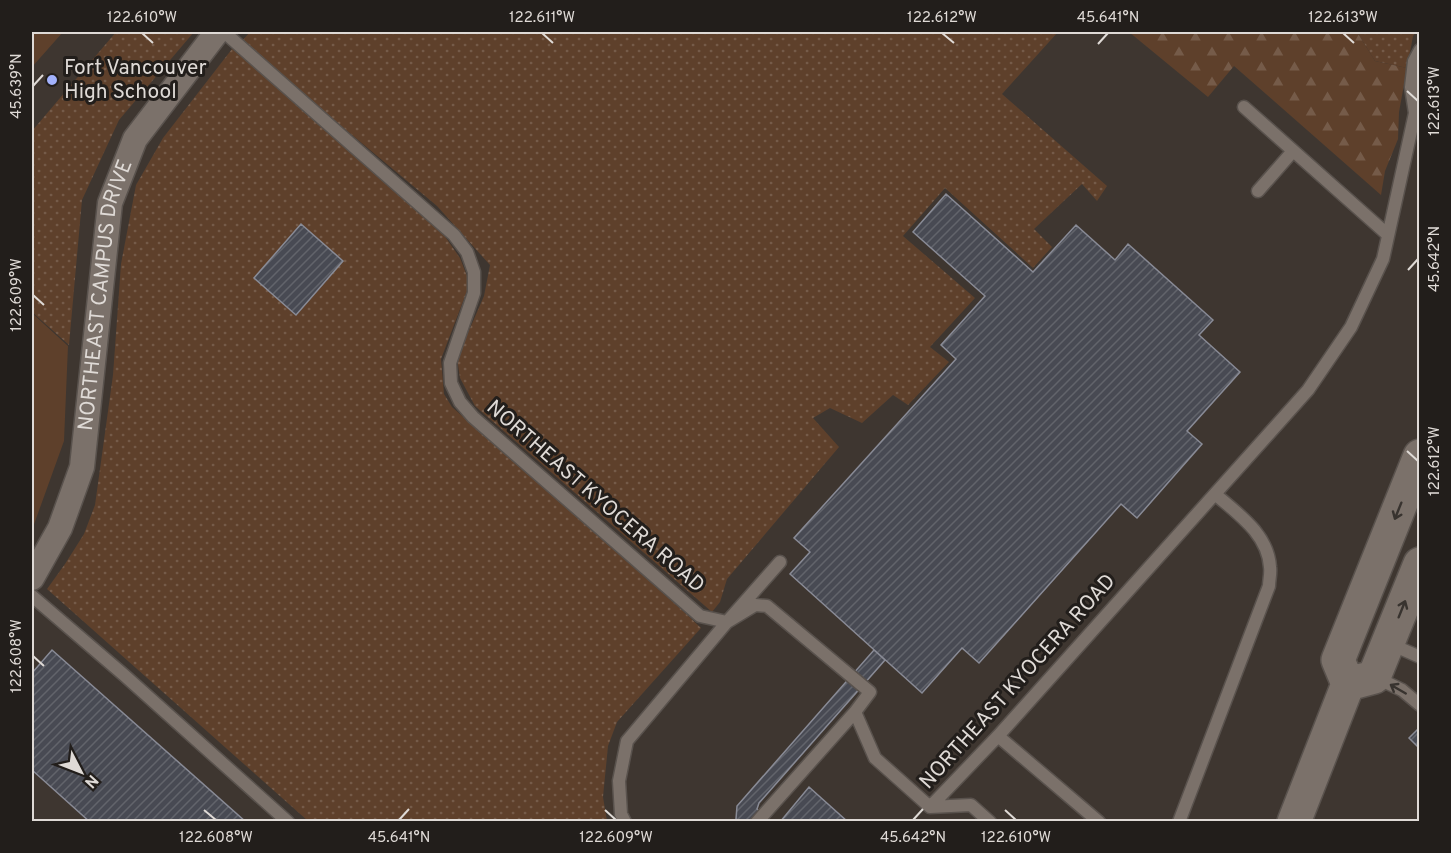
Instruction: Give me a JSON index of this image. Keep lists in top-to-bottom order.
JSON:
{
  "streets": {
    "street": ["NORTHEAST CAMPUS DRIVE"],
    "lane": ["NORTHEAST KYOCERA ROAD"]
  },
  "places": ["Fort Vancouver High School"],
  "north": "bottom right",
  "coordinates": [
    "122.610°W",
    "122.611°W",
    "122.612°W",
    "45.641°N",
    "122.613°W",
    "45.639°N",
    "45.642°N",
    "122.609°W",
    "122.608°W"
  ]
}
